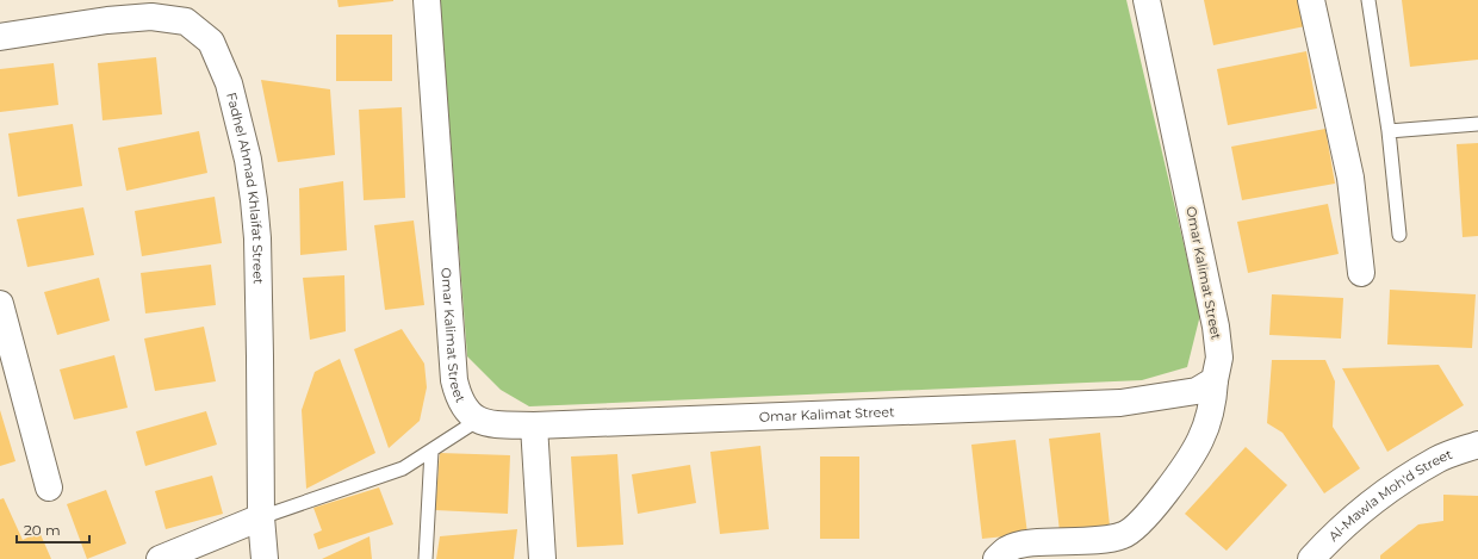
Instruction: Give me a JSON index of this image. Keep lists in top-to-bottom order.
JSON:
{
  "streets": {
    "street": ["Fadhel Ahmad Khlaifat Street", "Omar Kalimat Street", "Al-Mawla Moh'd Street"]
  },
  "scale_bar": "20 m"
}
